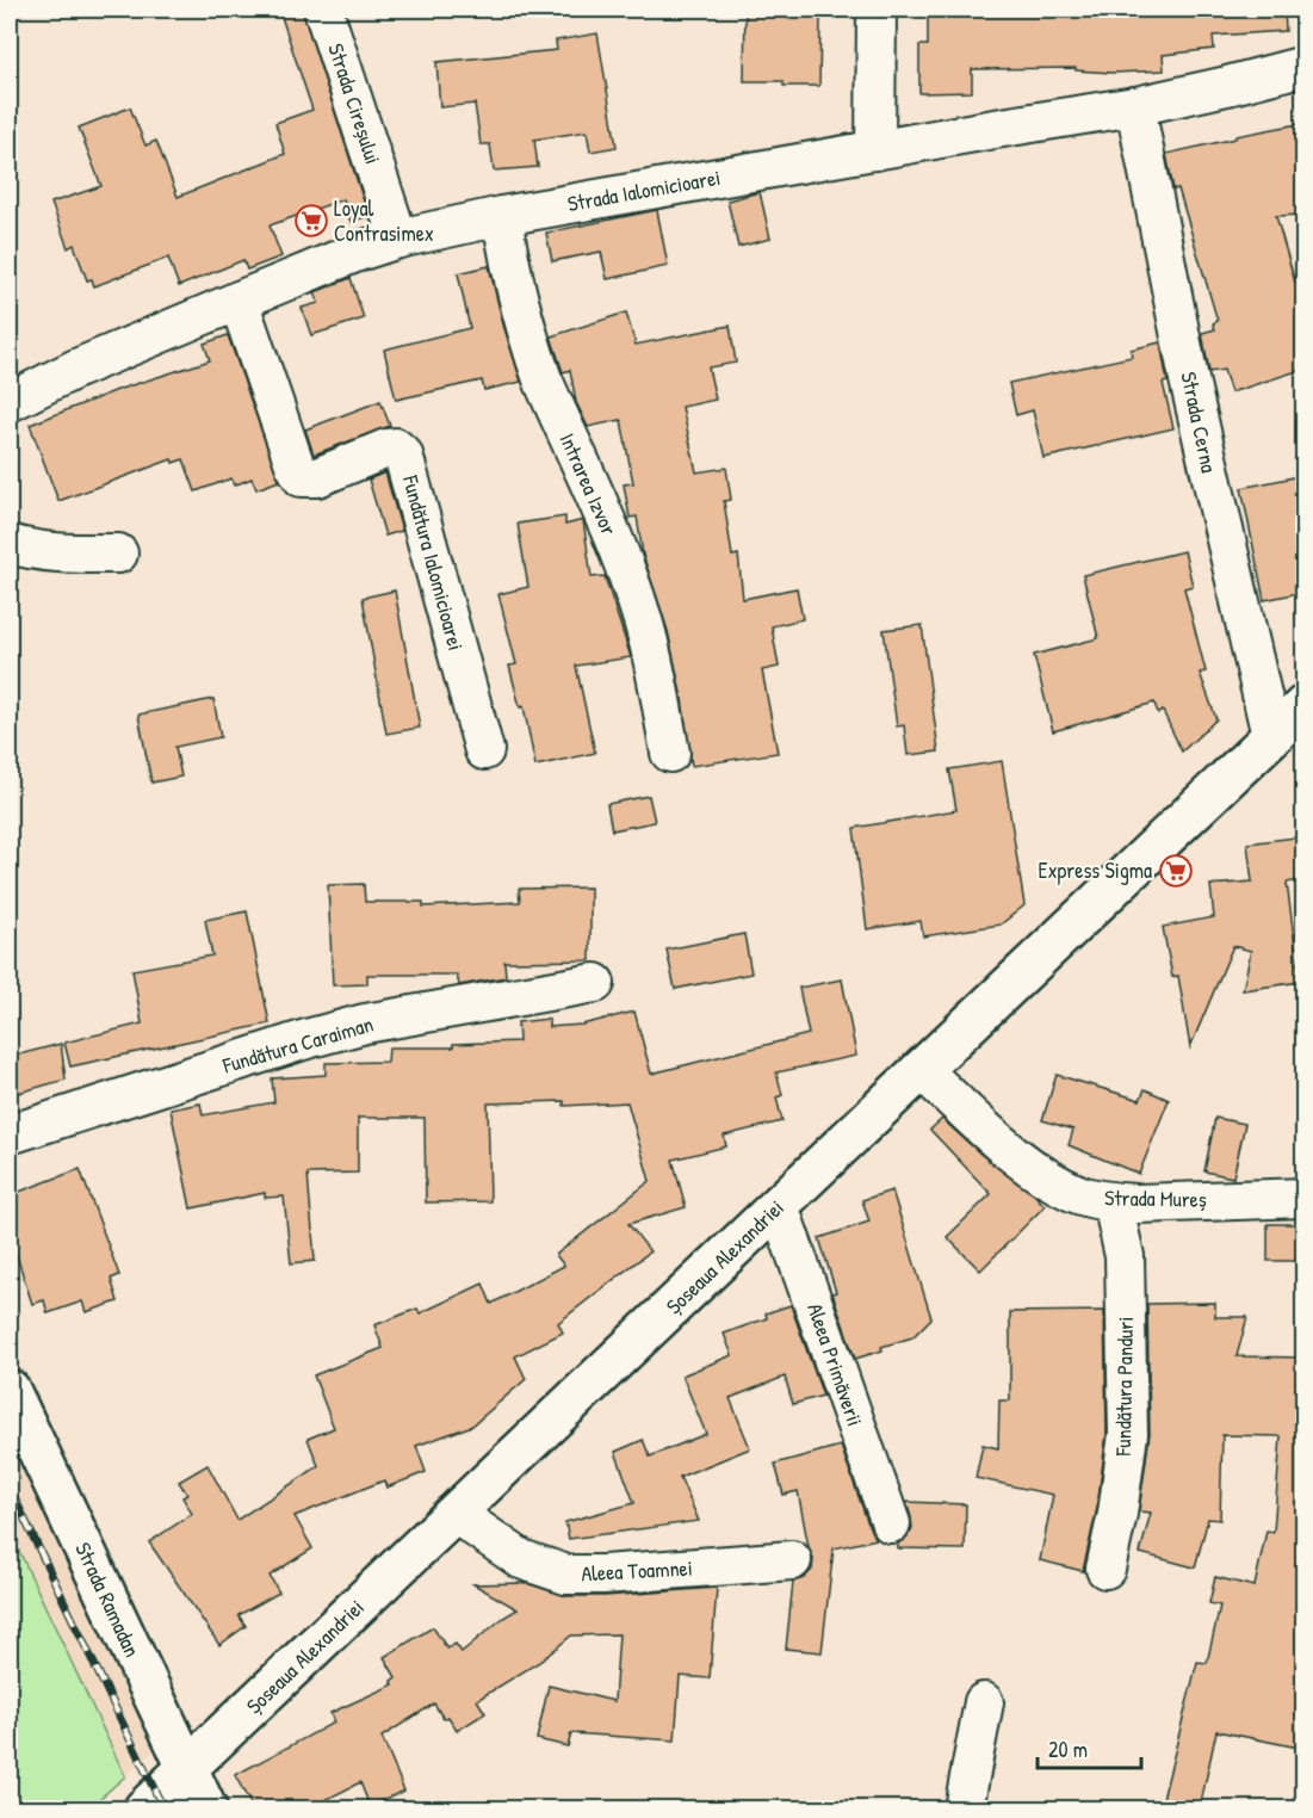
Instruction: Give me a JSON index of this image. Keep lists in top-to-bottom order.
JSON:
{
  "streets": {
    "main road": ["Șoseaua Alexandriei", "Strada Ramadan"],
    "street": [
      "Strada Cireșului",
      "Strada Ialomicioarei",
      "Strada Cerna",
      "Intrarea Izvor",
      "Fundătura Ialomicioarei",
      "Fundătura Caraiman",
      "Strada Mureș",
      "Aleea Primăverii",
      "Fundătura Panduri",
      "Aleea Toamnei"
    ]
  },
  "crossings": [
    ["Strada Cireșului", "Strada Ialomicioarei"],
    ["Strada Ialomicioarei", "Strada Cerna"],
    ["Strada Ialomicioarei", "Intrarea Izvor"],
    ["Strada Ialomicioarei", "Fundătura Ialomicioarei"],
    ["Strada Cerna", "Șoseaua Alexandriei"],
    ["Strada Mureș", "Șoseaua Alexandriei"],
    ["Strada Mureș", "Fundătura Panduri"],
    ["Șoseaua Alexandriei", "Aleea Primăverii"],
    ["Șoseaua Alexandriei", "Aleea Toamnei"],
    ["Șoseaua Alexandriei", "Strada Ramadan"]
  ],
  "places": {
    "supermarket": ["Loyal Contrasimex", "Express Sigma"]
  },
  "scale_bar": "20 m"
}
